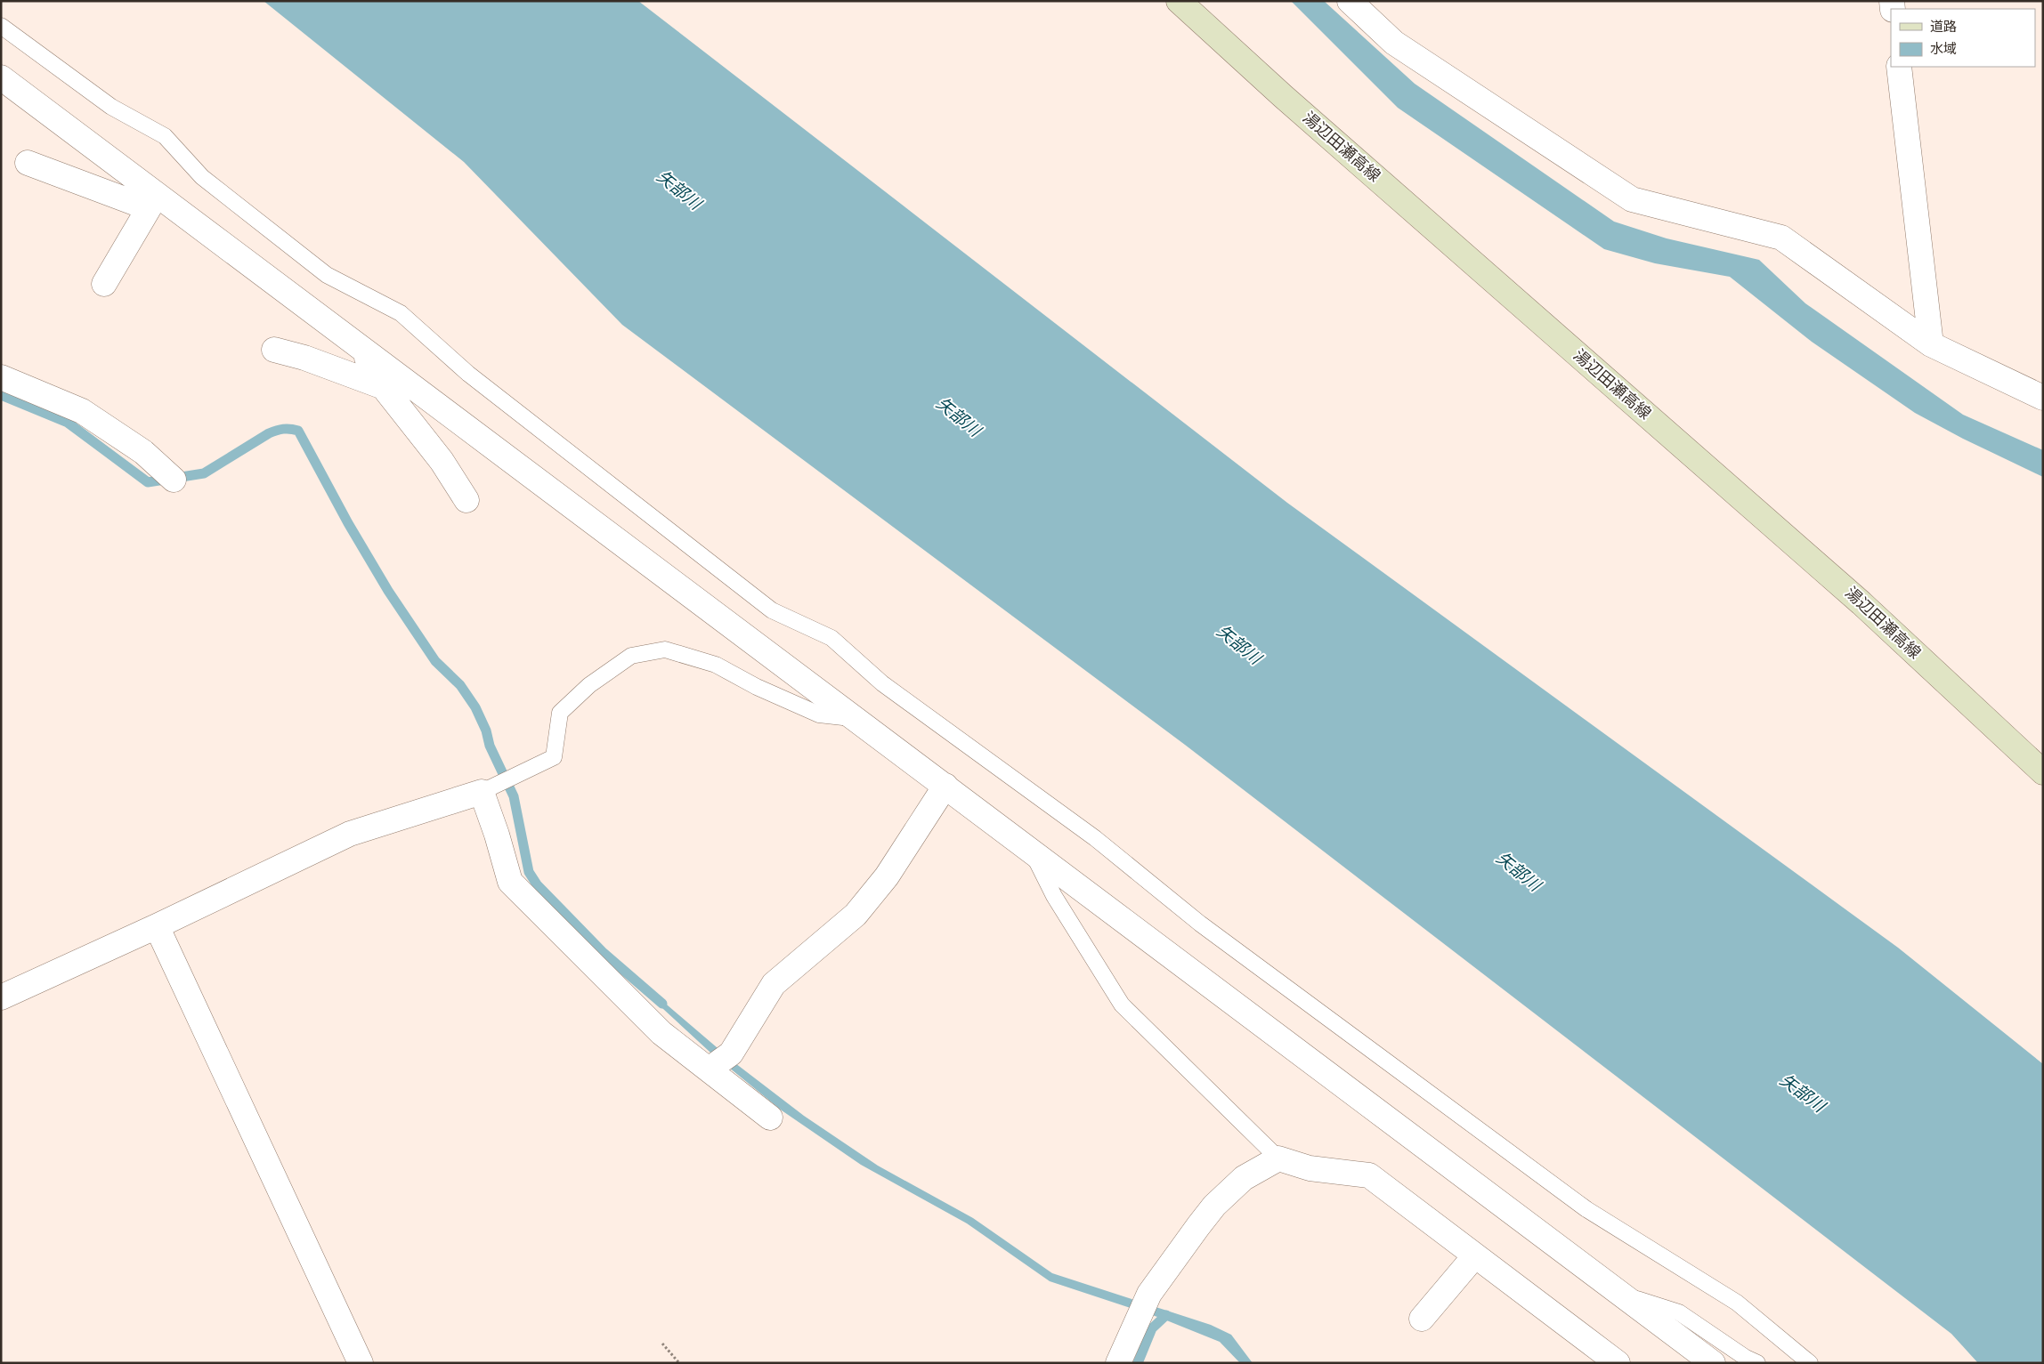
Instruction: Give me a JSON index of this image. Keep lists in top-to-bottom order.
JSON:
{
  "streets": {
    "main road": ["湯辺田瀬高線"]
  },
  "water": ["矢部川"],
  "legend": ["道路", "水域"]
}
